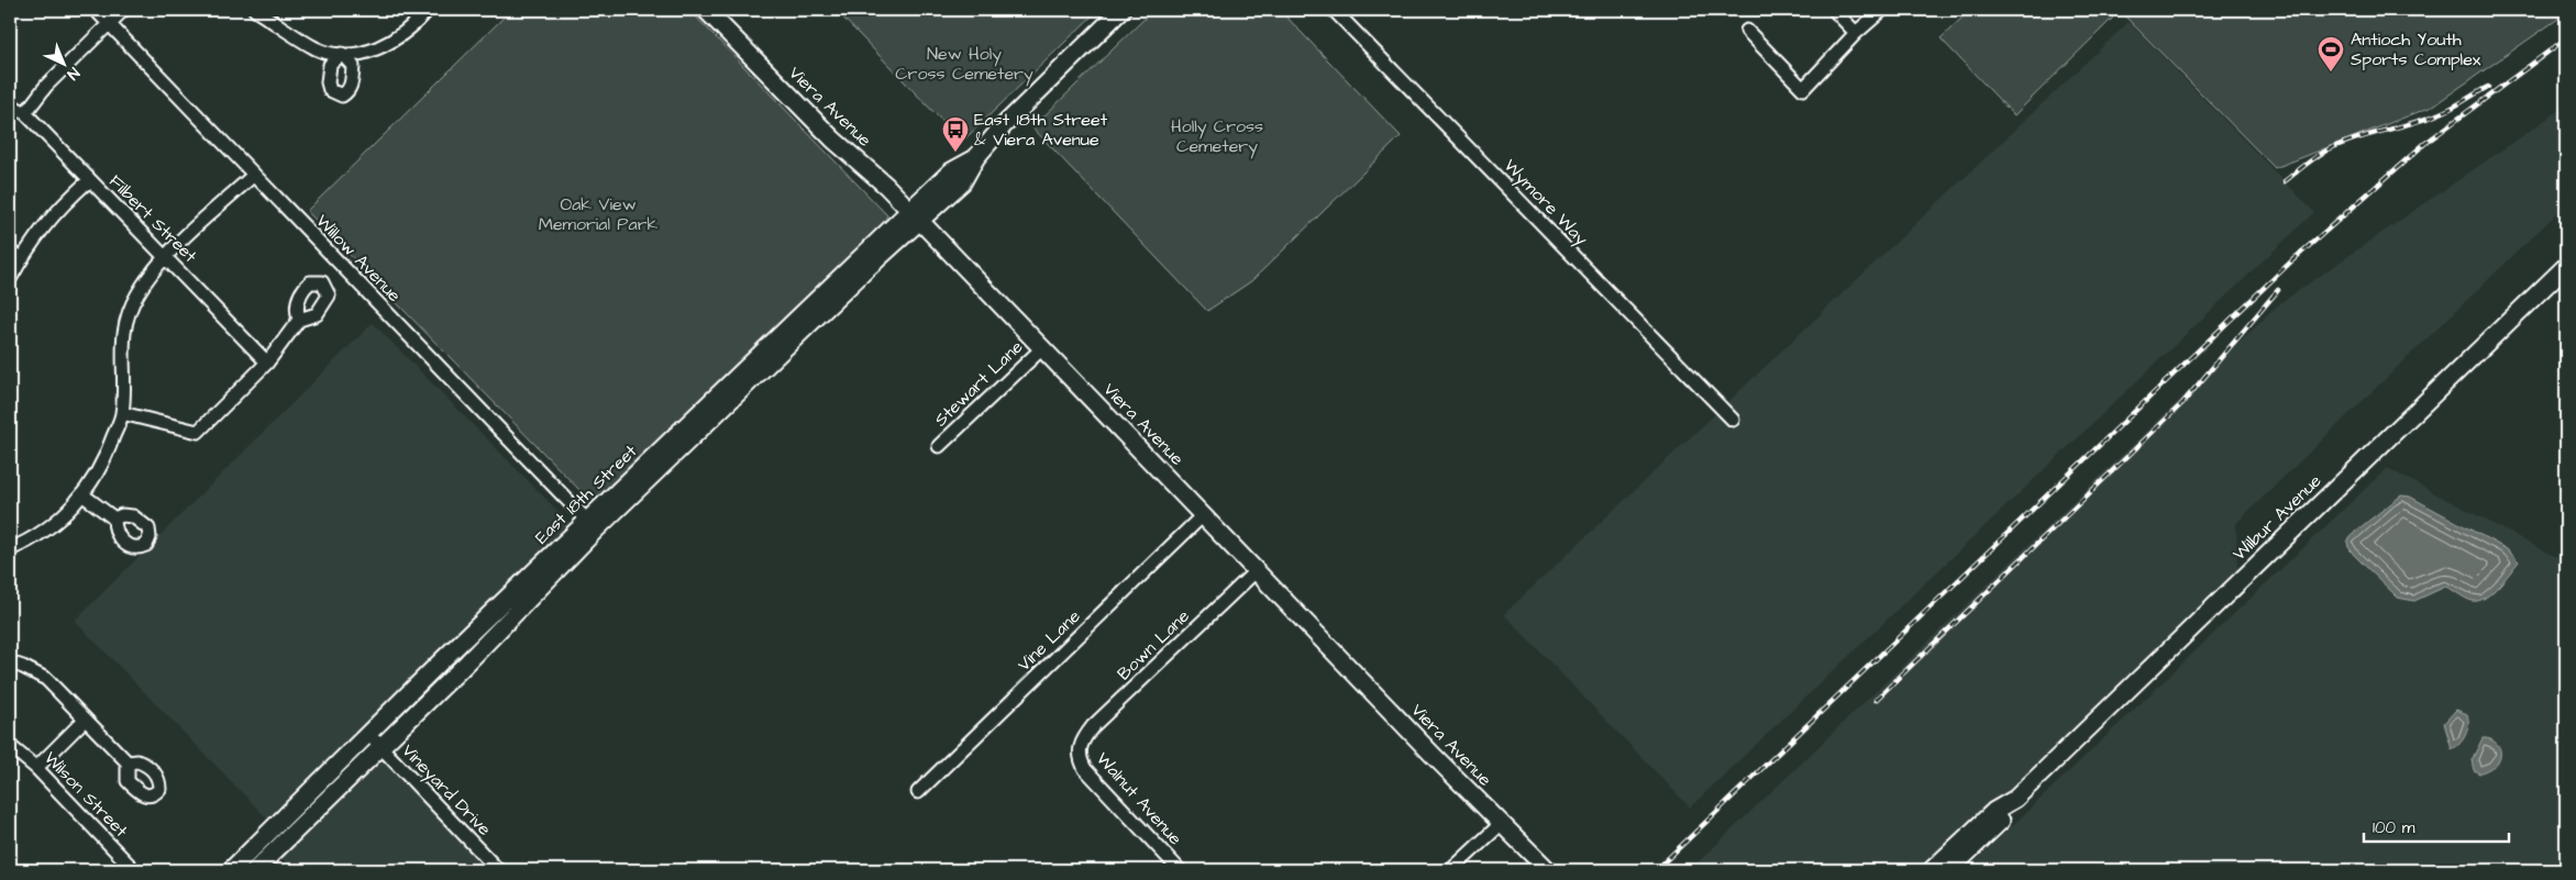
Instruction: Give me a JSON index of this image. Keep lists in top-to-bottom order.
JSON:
{
  "streets": {
    "main road": ["Viera Avenue", "East 18th Street", "Wilbur Avenue"],
    "street": [
      "Wymore Way",
      "Filbert Street",
      "Willow Avenue",
      "Stewart Lane",
      "Vine Lane",
      "Bown Lane",
      "Vineyard Drive",
      "Wilson Street",
      "Walnut Avenue"
    ]
  },
  "crossings": [
    ["Viera Avenue", "Stewart Lane"],
    ["Viera Avenue", "East 18th Street"],
    ["Viera Avenue", "Vine Lane"],
    ["Viera Avenue", "Bown Lane"],
    ["Willow Avenue", "East 18th Street"],
    ["East 18th Street", "Vineyard Drive"],
    ["Bown Lane", "Walnut Avenue"]
  ],
  "parks": ["New Holy Cross Cemetery", "Holly Cross Cemetery", "Oak View Memorial Park"],
  "places": {
    "sports": ["Antioch Youth Sports Complex"],
    "bus stop": ["East 18th Street & Viera Avenue"]
  },
  "scale_bar": "100 m",
  "north": "bottom right"
}
